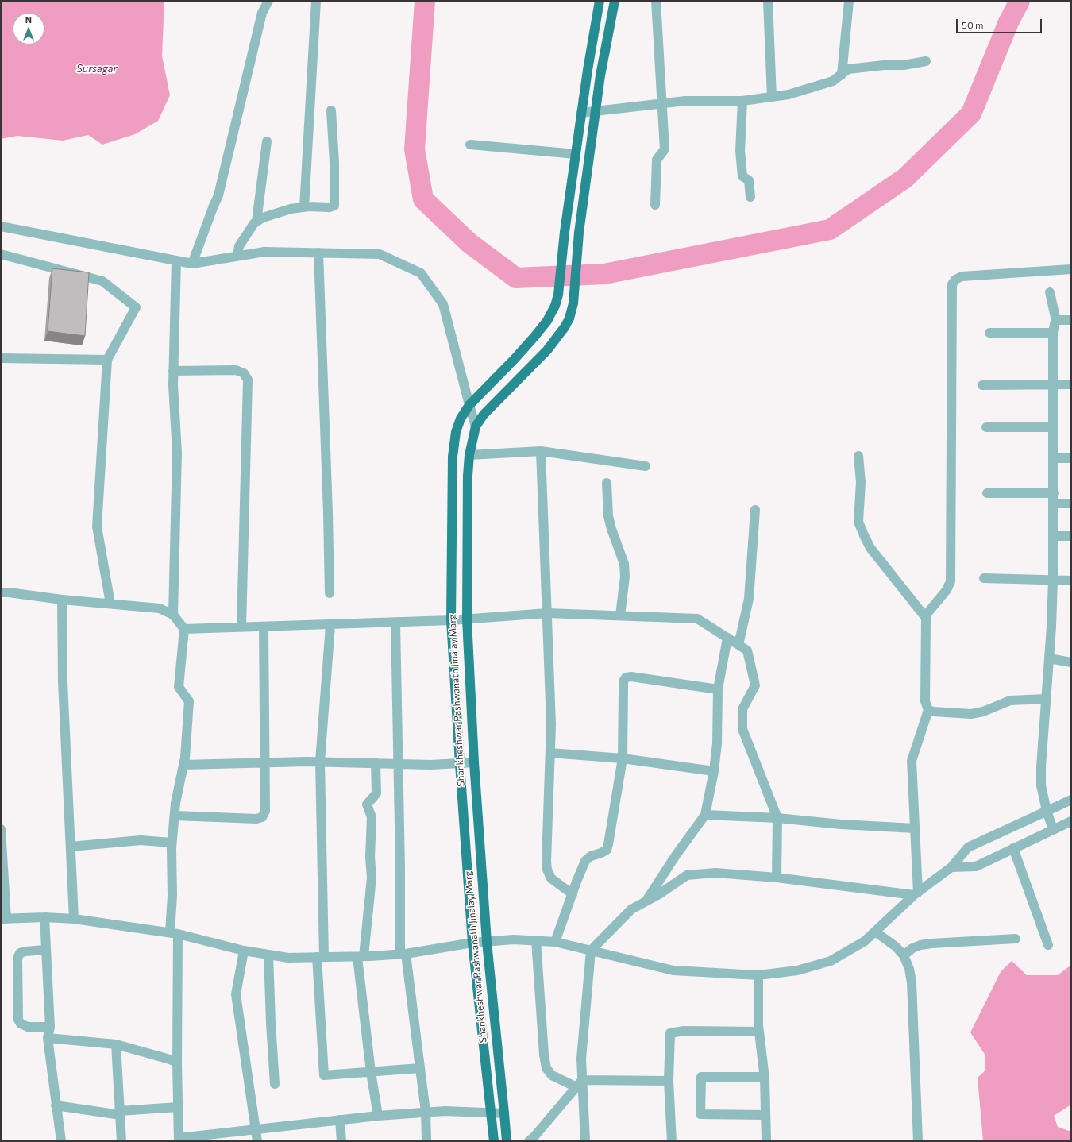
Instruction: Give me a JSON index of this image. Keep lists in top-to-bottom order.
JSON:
{
  "streets": {
    "main road": ["Shankheshwar Pashwanath Jinalay Marg"]
  },
  "water": ["Sursagar"],
  "scale_bar": "50 m",
  "north": "top"
}
